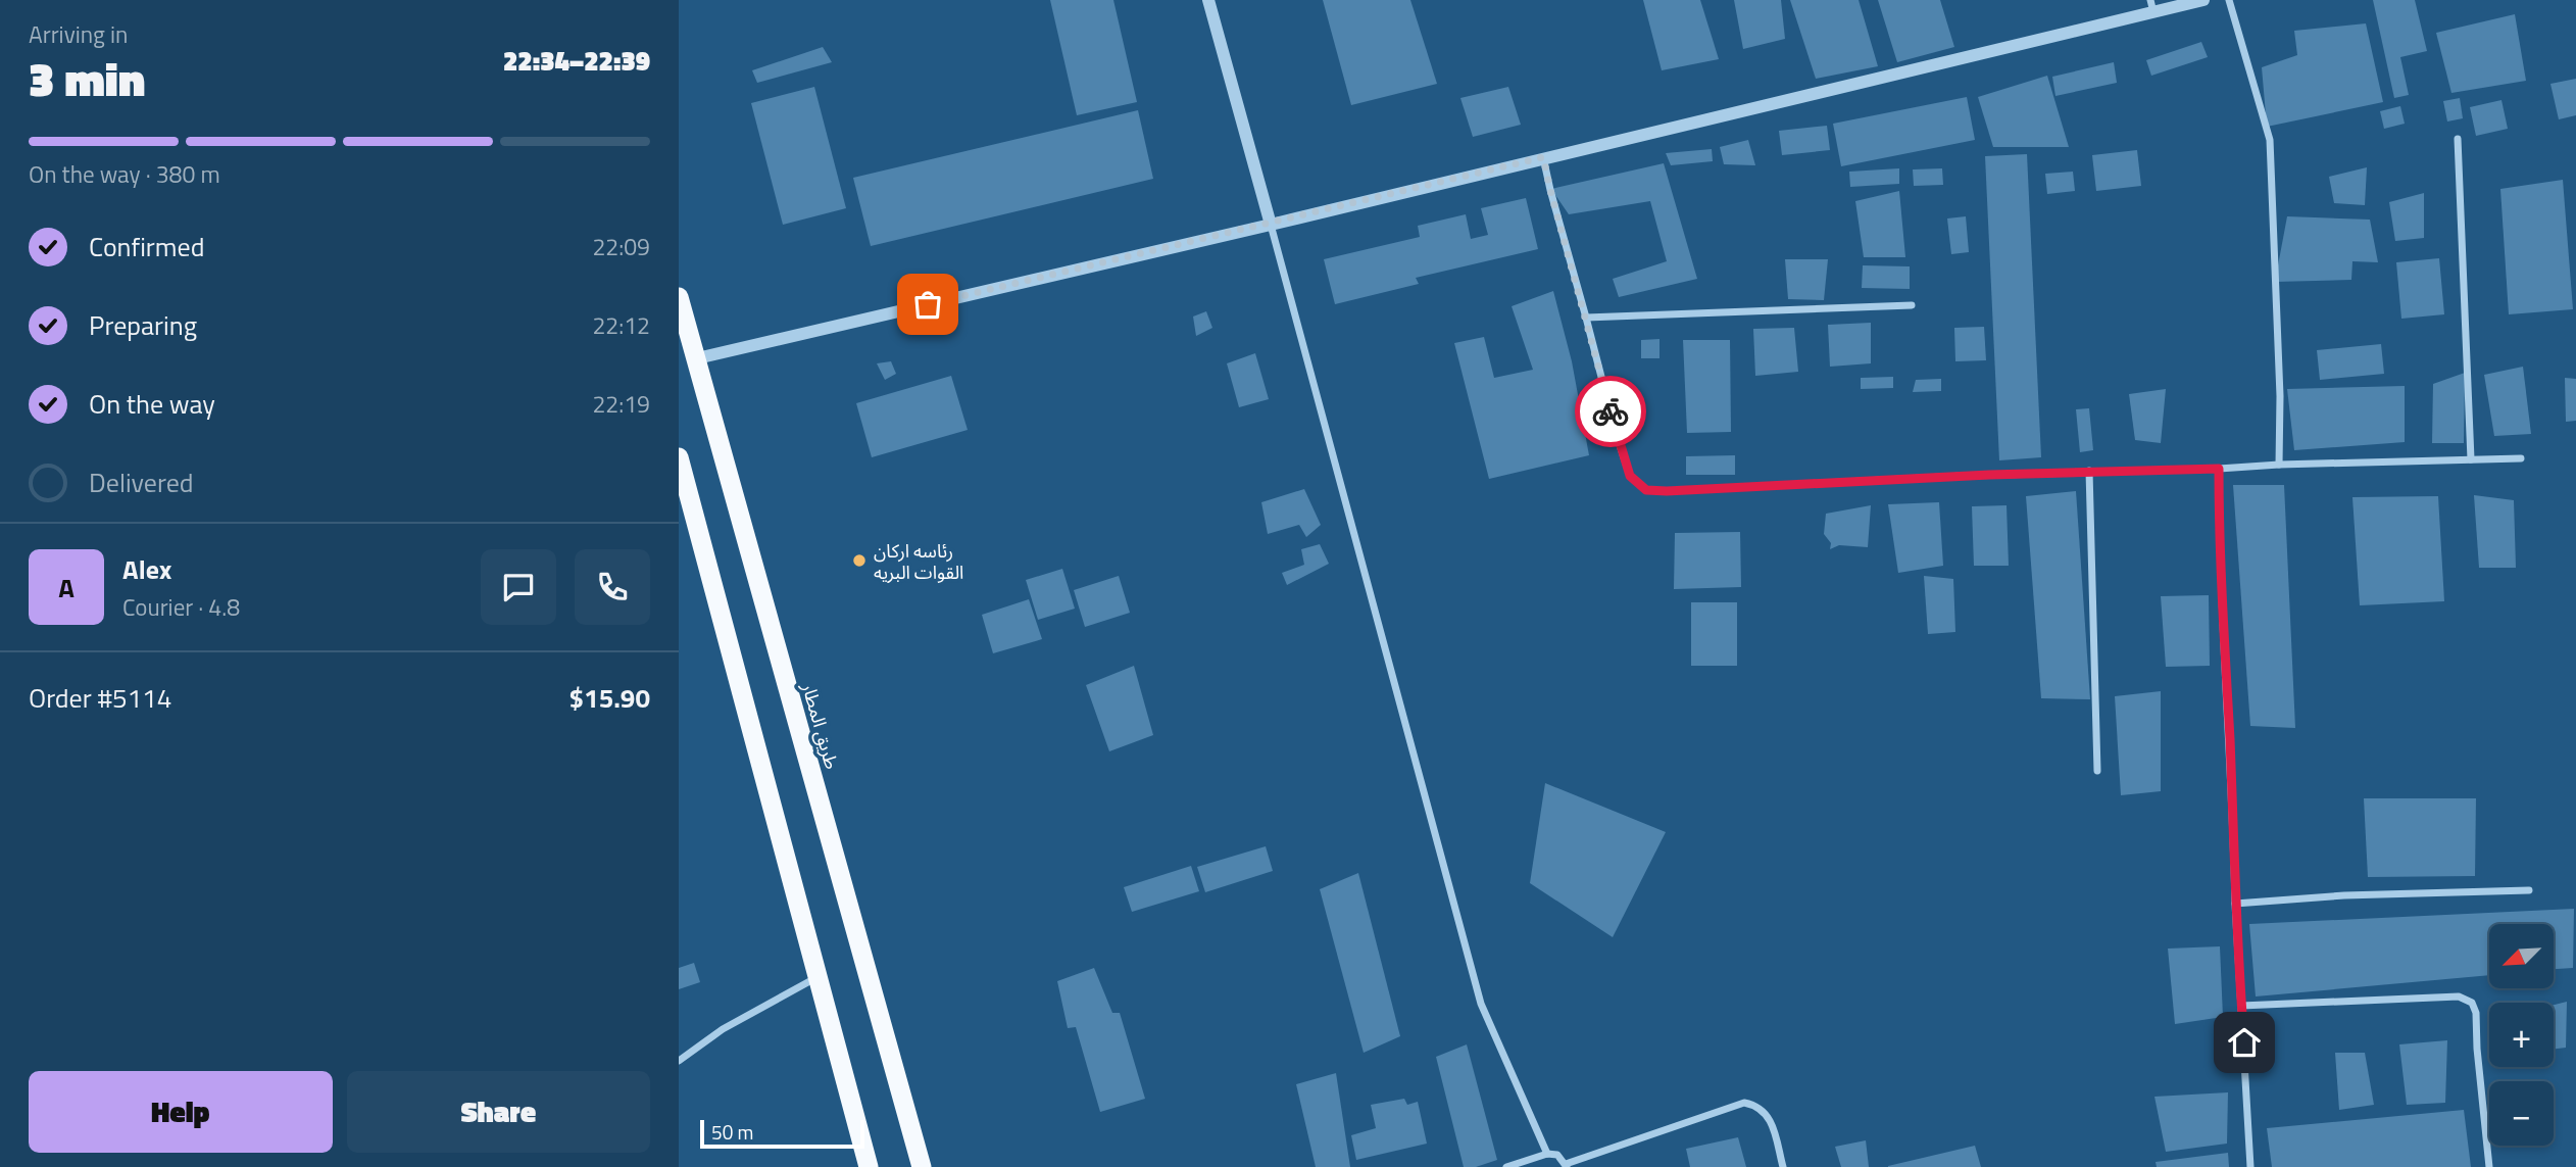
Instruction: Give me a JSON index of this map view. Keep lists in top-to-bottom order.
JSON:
{
  "streets": {
    "highway": ["طريق المطار"]
  },
  "places": ["رئاسه اركان القوات البريه"],
  "scale_bar": "50 m",
  "north": "bottom left",
  "page": {
    "heading": ["3 min", "Arriving in", "22:34–22:39"],
    "panel": [
      "Alex",
      "Courier · 4.8",
      "Order #5114",
      "$15.90"
    ],
    "bar": "On the way · 380 m",
    "list": [
      ["Confirmed", "22:09"],
      ["Preparing", "22:12"],
      ["On the way", "22:19"],
      "Delivered"
    ],
    "round": "A",
    "map_buttons": ["+", "−"],
    "buttons": ["Help", "Share"],
    "scale": "50 m"
  }
}
